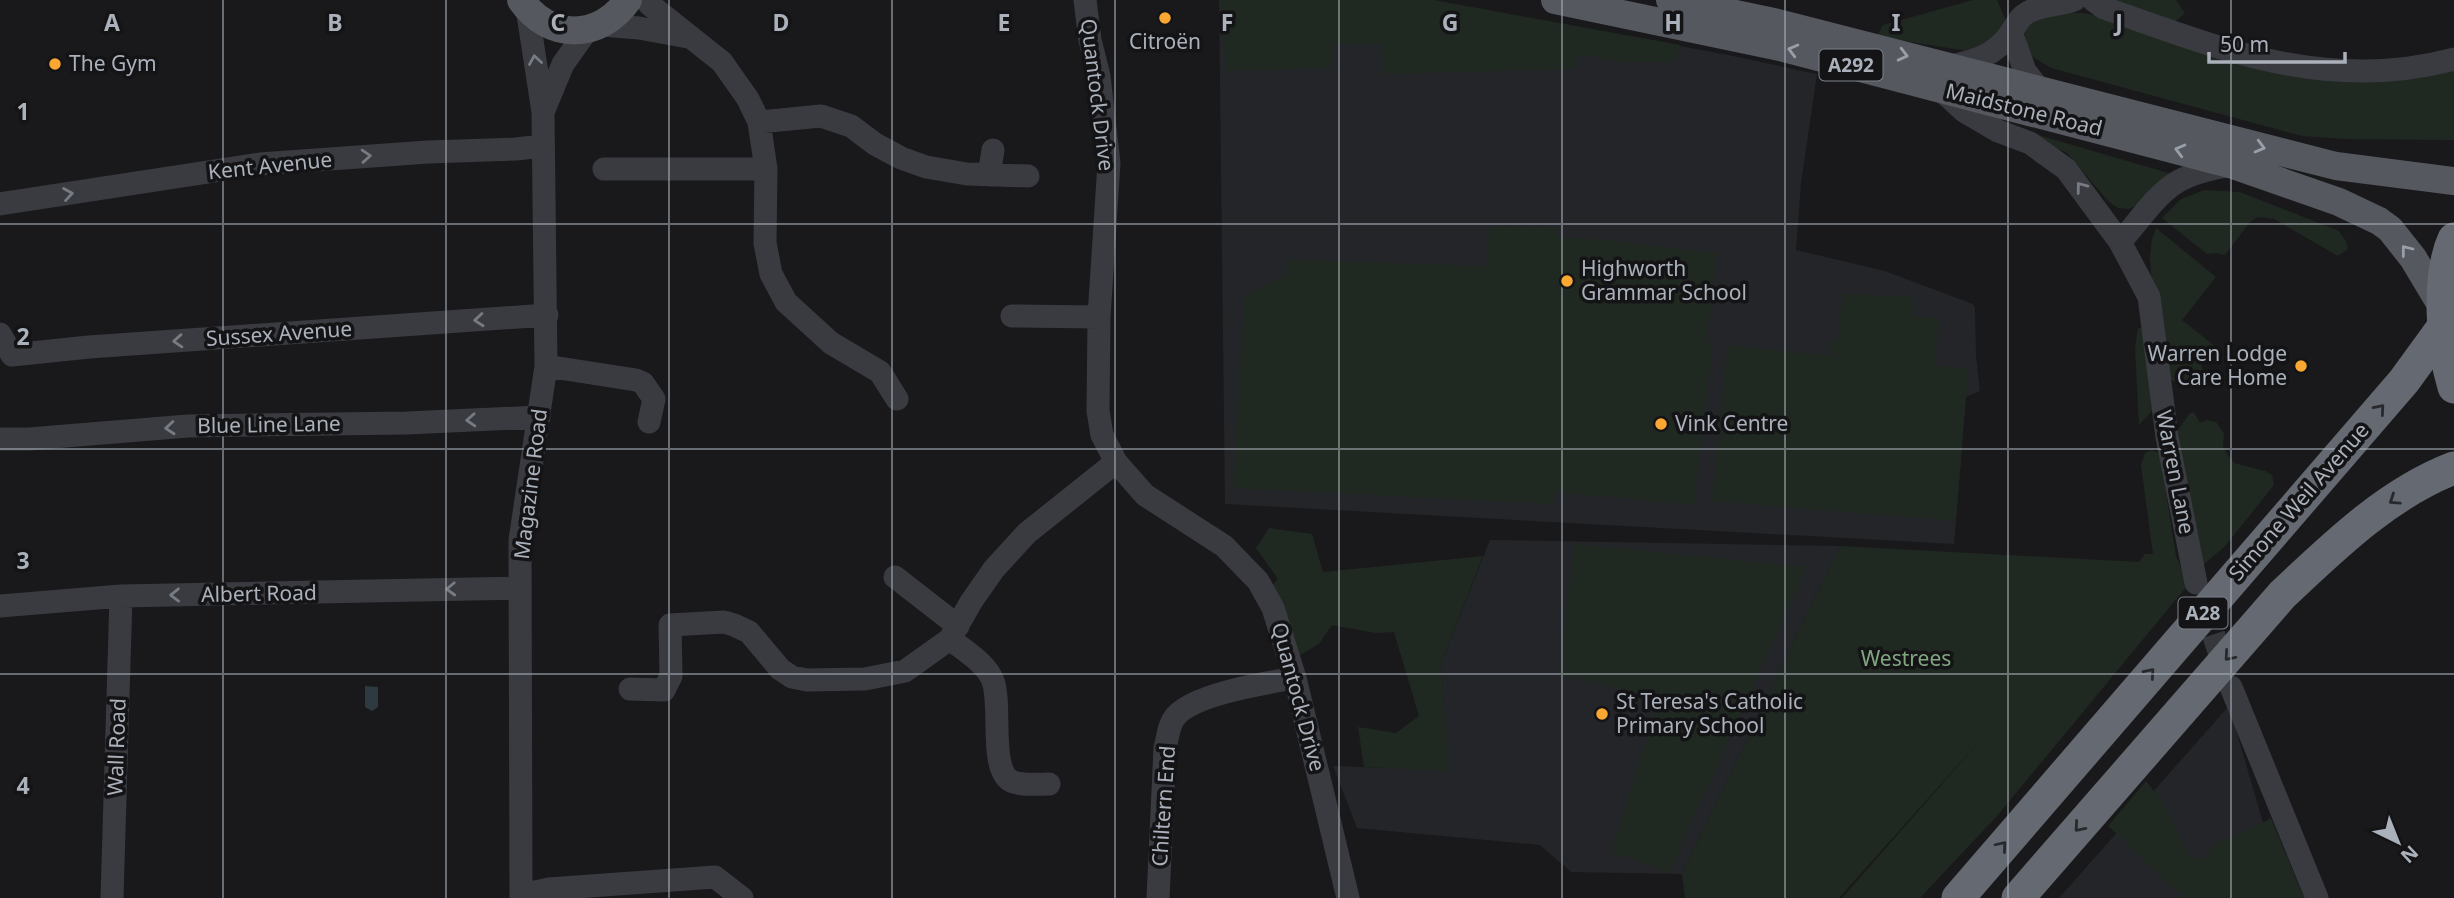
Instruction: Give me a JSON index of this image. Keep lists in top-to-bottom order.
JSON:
{
  "streets": {
    "highway": ["Simone Weil Avenue", "A28"],
    "main road": ["A292", "Maidstone Road"],
    "street": [
      "Quantock Drive",
      "Kent Avenue",
      "Sussex Avenue",
      "Blue Line Lane",
      "Warren Lane",
      "Magazine Road",
      "Albert Road",
      "Wall Road",
      "Chiltern End"
    ]
  },
  "crossings": [
    ["Quantock Drive", "Chiltern End"],
    ["Maidstone Road", "Warren Lane"],
    ["Maidstone Road", "Simone Weil Avenue"],
    ["Kent Avenue", "Magazine Road"],
    ["Sussex Avenue", "Magazine Road"],
    ["Blue Line Lane", "Magazine Road"],
    ["Magazine Road", "Albert Road"],
    ["Albert Road", "Wall Road"]
  ],
  "one_way": [
    "Kent Avenue",
    "Sussex Avenue",
    "Blue Line Lane",
    "Warren Lane",
    "Albert Road"
  ],
  "parks": ["Westrees"],
  "places": [
    "Citroën",
    "The Gym",
    "Highworth Grammar School",
    "Warren Lodge Care Home",
    "Vink Centre",
    "St Teresa's Catholic Primary School"
  ],
  "scale_bar": "50 m",
  "north": "bottom right",
  "grid": {
    "columns": [
      "A",
      "B",
      "C",
      "D",
      "E",
      "F",
      "G",
      "H",
      "I",
      "J"
    ],
    "rows": [
      "1",
      "2",
      "3",
      "4"
    ]
  }
}
